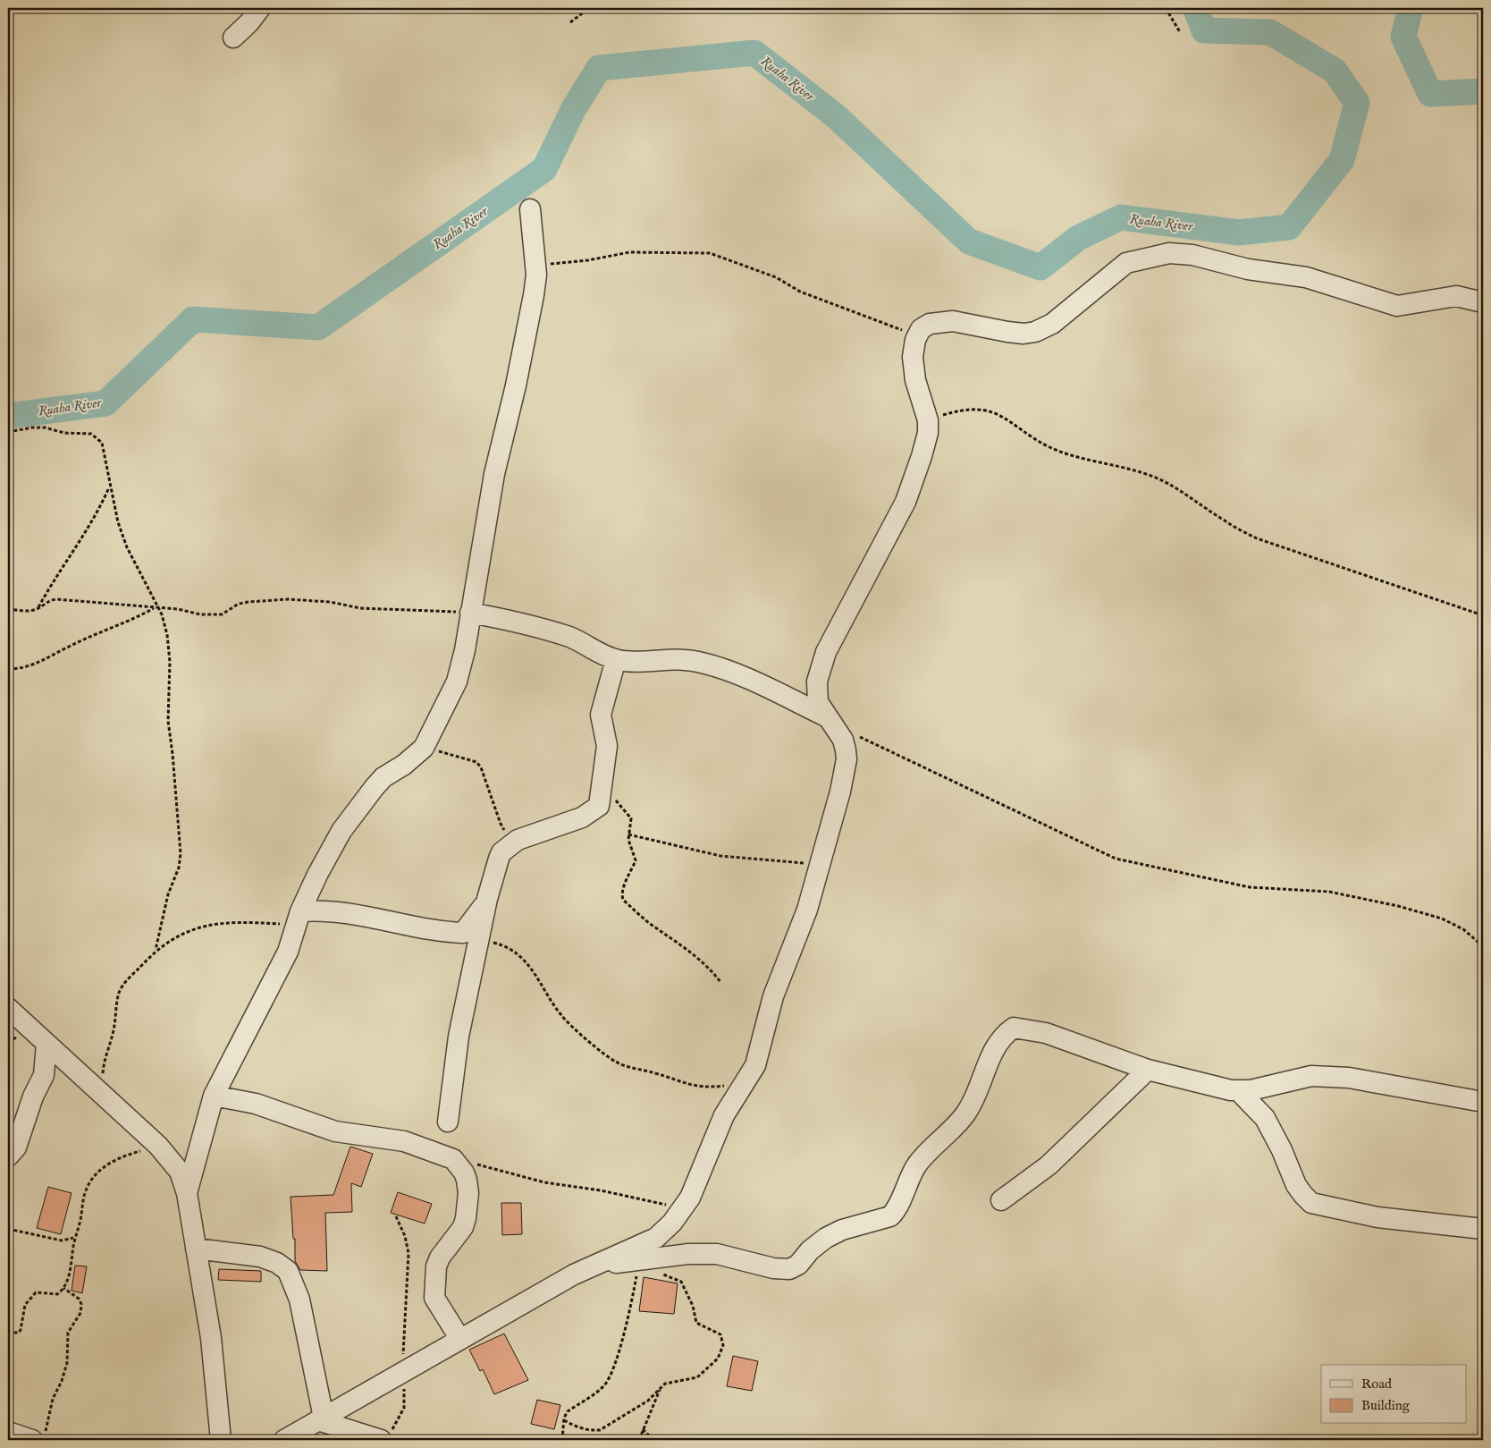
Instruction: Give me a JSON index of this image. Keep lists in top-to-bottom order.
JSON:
{
  "water": ["Ruaha River"],
  "legend": ["Road", "Building"]
}
